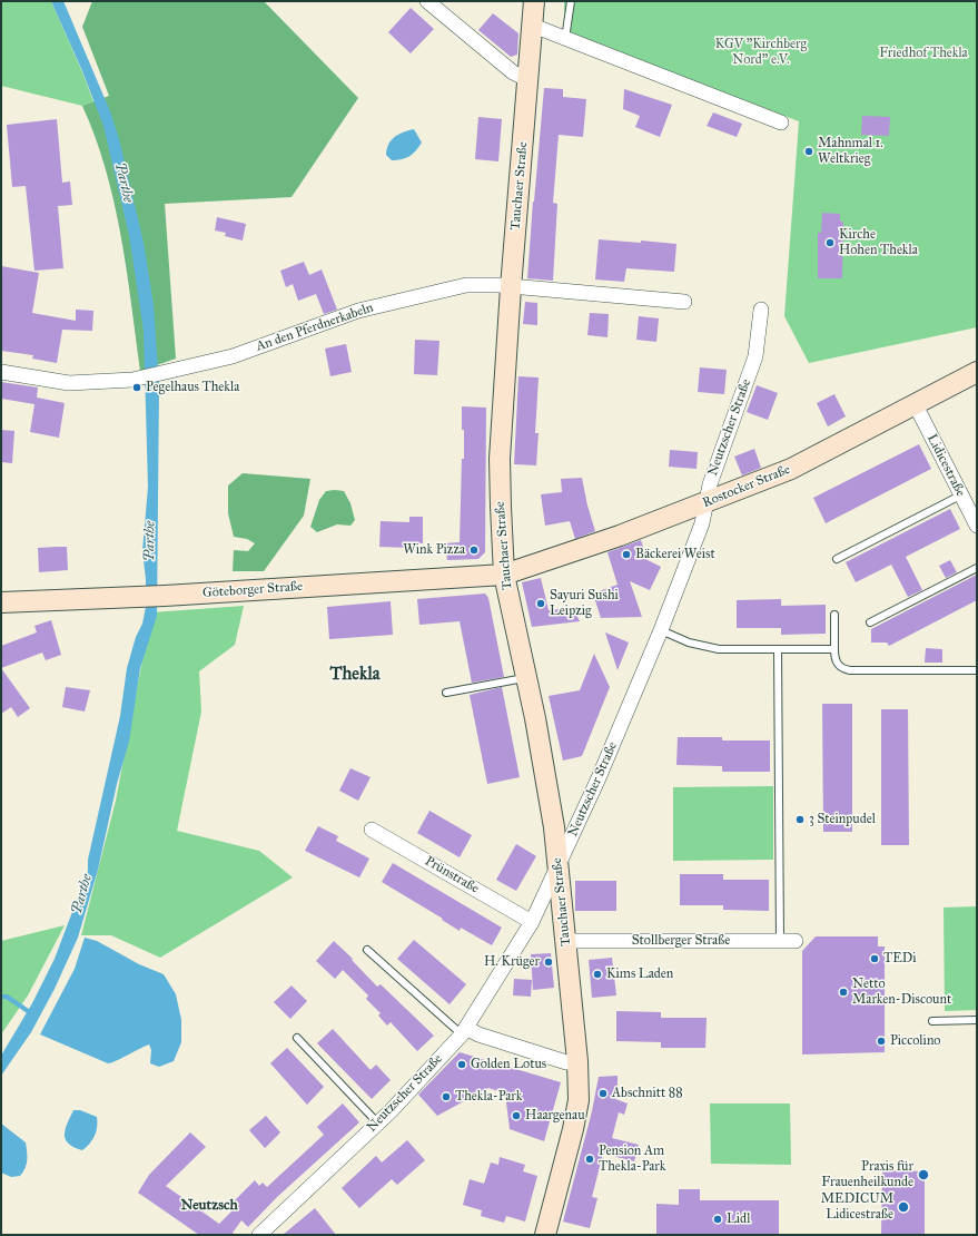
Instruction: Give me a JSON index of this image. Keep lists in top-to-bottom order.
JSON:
{
  "streets": {
    "main road": ["Tauchaer Straße", "Rostocker Straße", "Göteborger Straße"],
    "street": [
      "An den Pferdnerkabeln",
      "Neutzscher Straße",
      "Lidicestraße",
      "Prünstraße",
      "Stollberger Straße"
    ]
  },
  "crossings": [
    ["Tauchaer Straße", "An den Pferdnerkabeln"],
    ["Tauchaer Straße", "Neutzscher Straße"],
    ["Tauchaer Straße", "Rostocker Straße"],
    ["Tauchaer Straße", "Göteborger Straße"],
    ["Tauchaer Straße", "Stollberger Straße"],
    ["Neutzscher Straße", "Rostocker Straße"],
    ["Neutzscher Straße", "Prünstraße"],
    ["Lidicestraße", "Rostocker Straße"],
    ["Rostocker Straße", "Göteborger Straße"]
  ],
  "districts": ["Thekla", "Neutzsch"],
  "water": ["Parthe"],
  "parks": ["KGV \"Kirchberg Nord\" e.V.", "Friedhof Thekla"],
  "places": [
    "Mahnmal 1. Weltkrieg",
    "Kirche Hohen Thekla",
    "Pegelhaus Thekla",
    "Wink Pizza",
    "Bäckerei Weist",
    "Sayuri Sushi Leipzig",
    "3 Steinpudel",
    "TEDi",
    "H. Krüger",
    "Kims Laden",
    "Netto Marken-Discount",
    "Piccolino",
    "Golden Lotus",
    "Abschnitt 88",
    "Thekla-Park",
    "Haargenau",
    "Pension Am Thekla-Park",
    "Praxis für Frauenheilkunde",
    "MEDICUM Lidicestraße",
    "Lidl"
  ]
}
